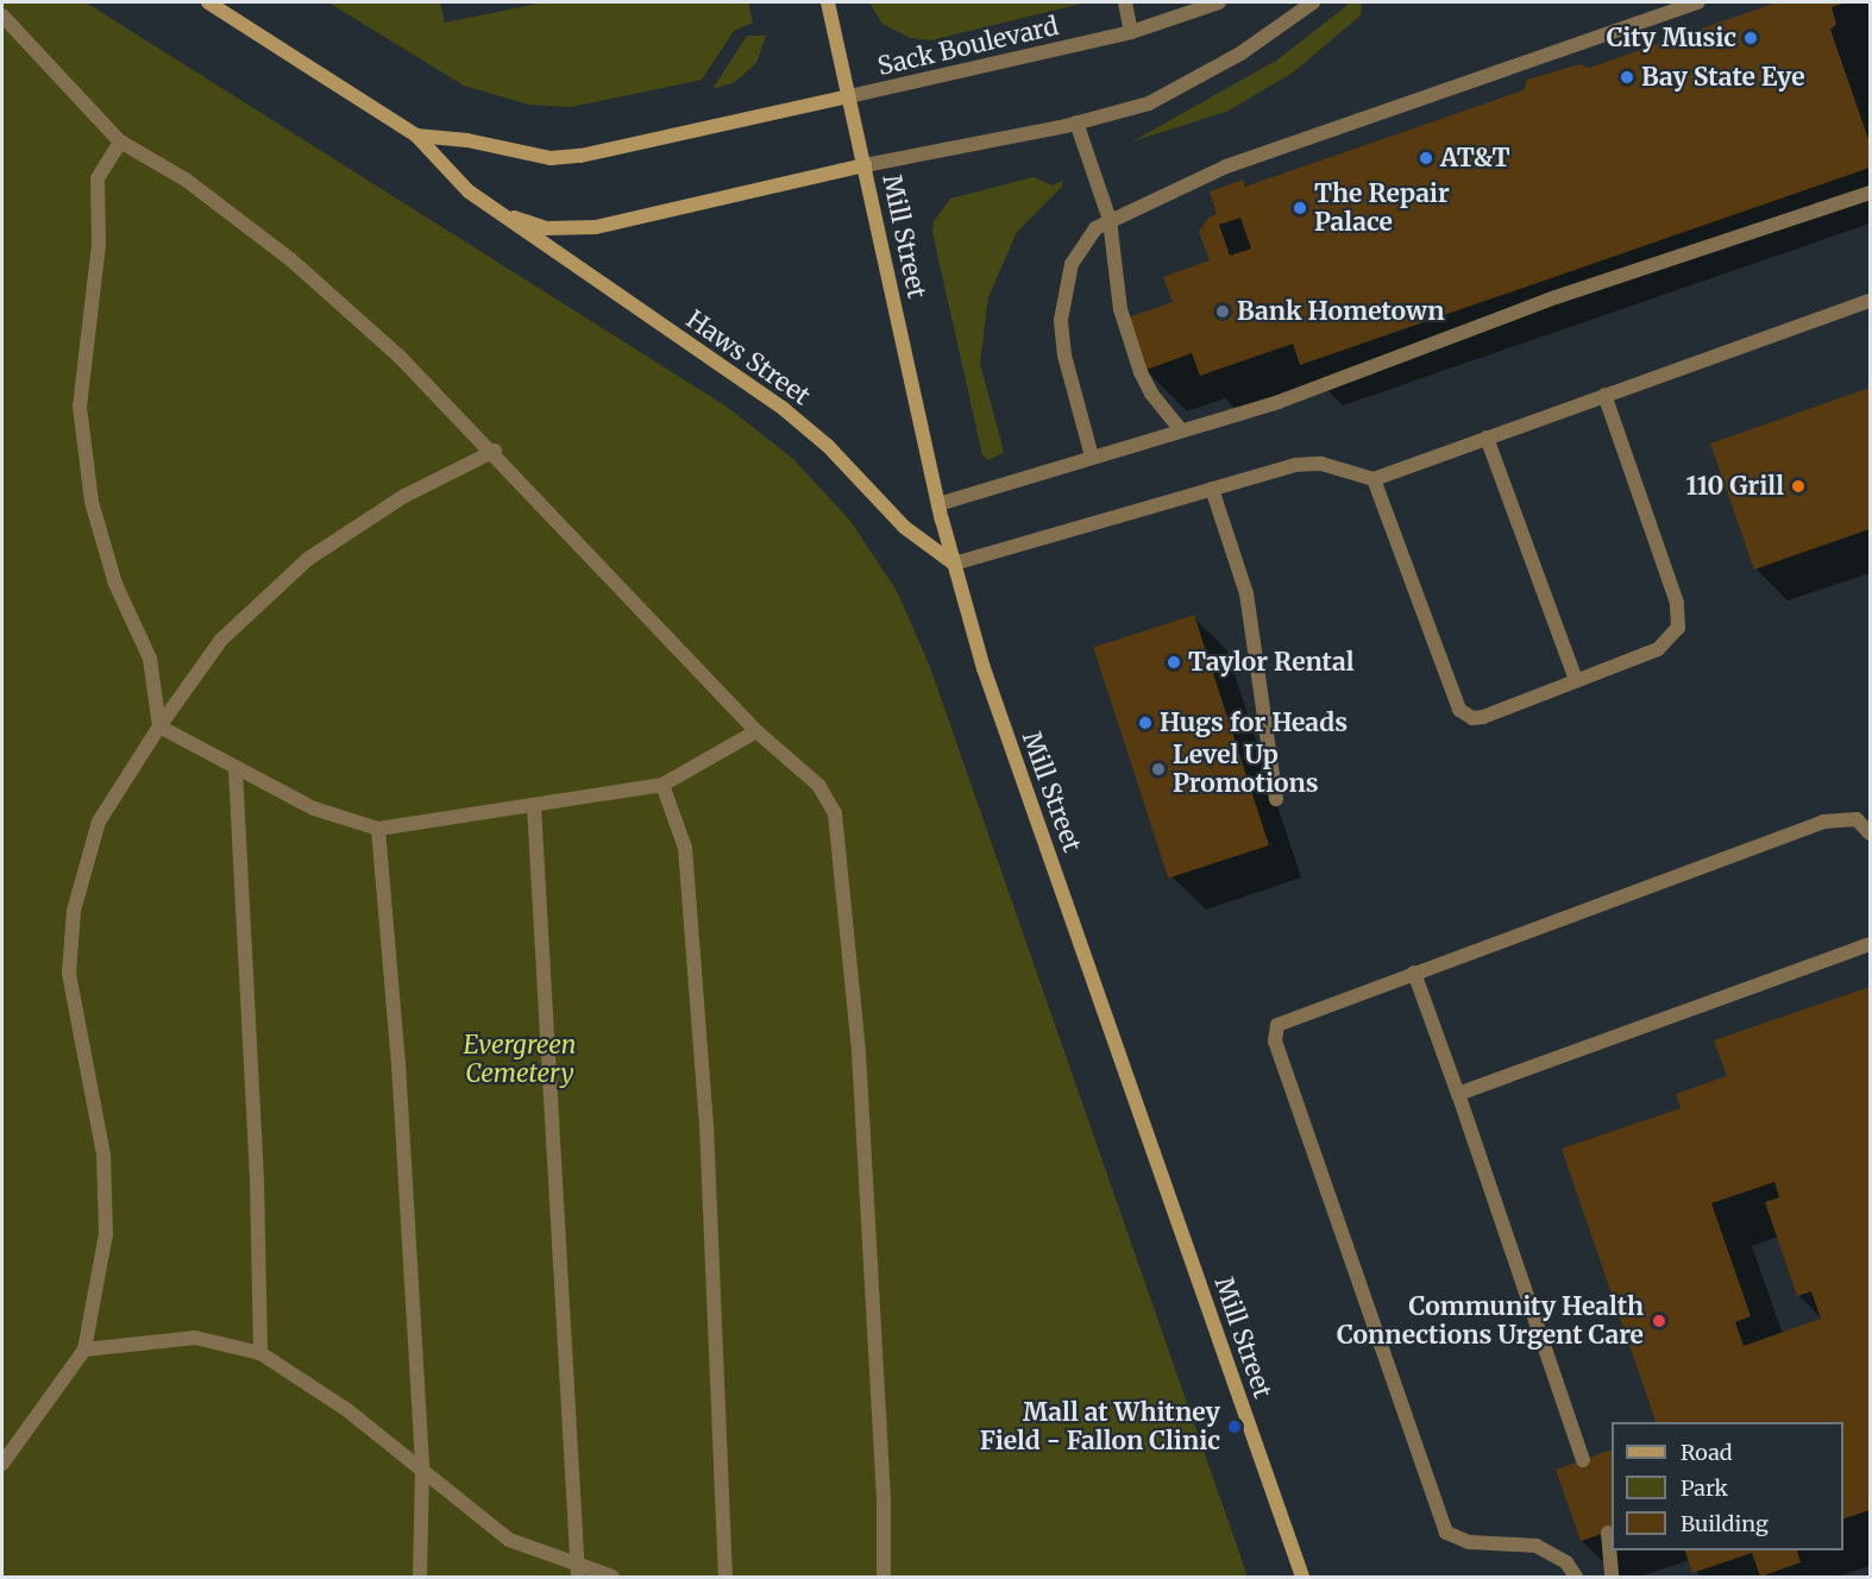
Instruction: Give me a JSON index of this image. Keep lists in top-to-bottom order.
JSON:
{
  "streets": {
    "main road": ["Mill Street", "Haws Street"],
    "lane": ["Sack Boulevard"]
  },
  "crossings": [
    ["Sack Boulevard", "Mill Street"],
    ["Sack Boulevard", "Haws Street"],
    ["Mill Street", "Haws Street"]
  ],
  "parks": ["Evergreen Cemetery"],
  "places": [
    "City Music",
    "Bay State Eye",
    "AT&T",
    "The Repair Palace",
    "Bank Hometown",
    "110 Grill",
    "Taylor Rental",
    "Hugs for Heads",
    "Level Up Promotions",
    "Community Health Connections Urgent Care",
    "Mall at Whitney Field - Fallon Clinic"
  ],
  "legend": ["Road", "Park", "Building"]
}
